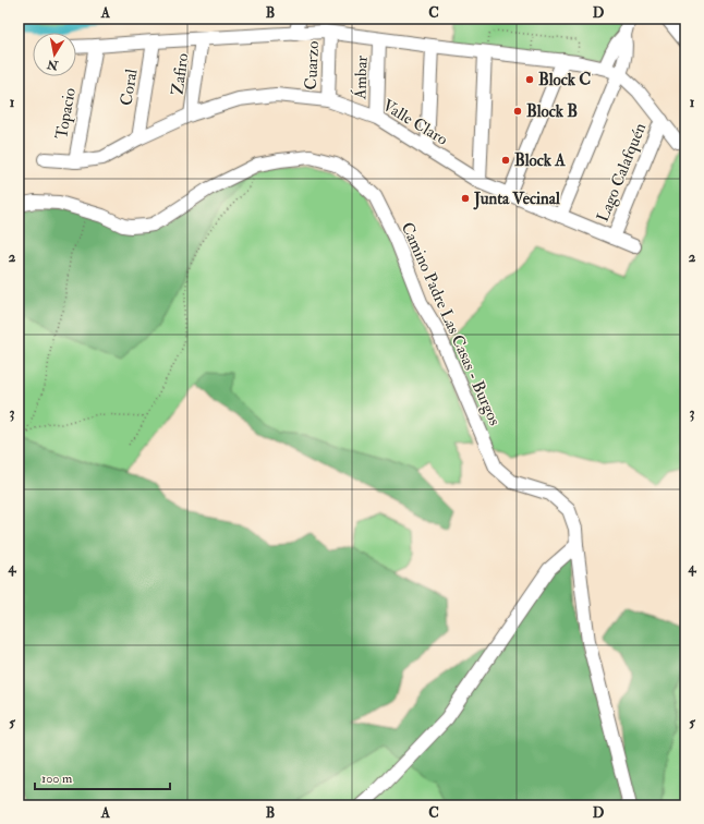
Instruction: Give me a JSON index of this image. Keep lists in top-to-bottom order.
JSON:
{
  "streets": {
    "street": [
      "Cuarzo",
      "Zafiro",
      "Ámbar",
      "Coral",
      "Topacio",
      "Valle Claro",
      "Lago Calafquén",
      "Camino Padre Las Casas - Burgos"
    ]
  },
  "crossings": [
    ["Cuarzo", "Valle Claro"],
    ["Zafiro", "Valle Claro"],
    ["Ámbar", "Valle Claro"],
    ["Coral", "Valle Claro"],
    ["Topacio", "Valle Claro"],
    ["Valle Claro", "Lago Calafquén"]
  ],
  "places": [
    "Block C",
    "Block B",
    "Block A",
    "Junta Vecinal"
  ],
  "scale_bar": "100 m",
  "north": "bottom",
  "grid": {
    "columns": [
      "A",
      "B",
      "C",
      "D"
    ],
    "rows": [
      "1",
      "2",
      "3",
      "4",
      "5"
    ]
  }
}
